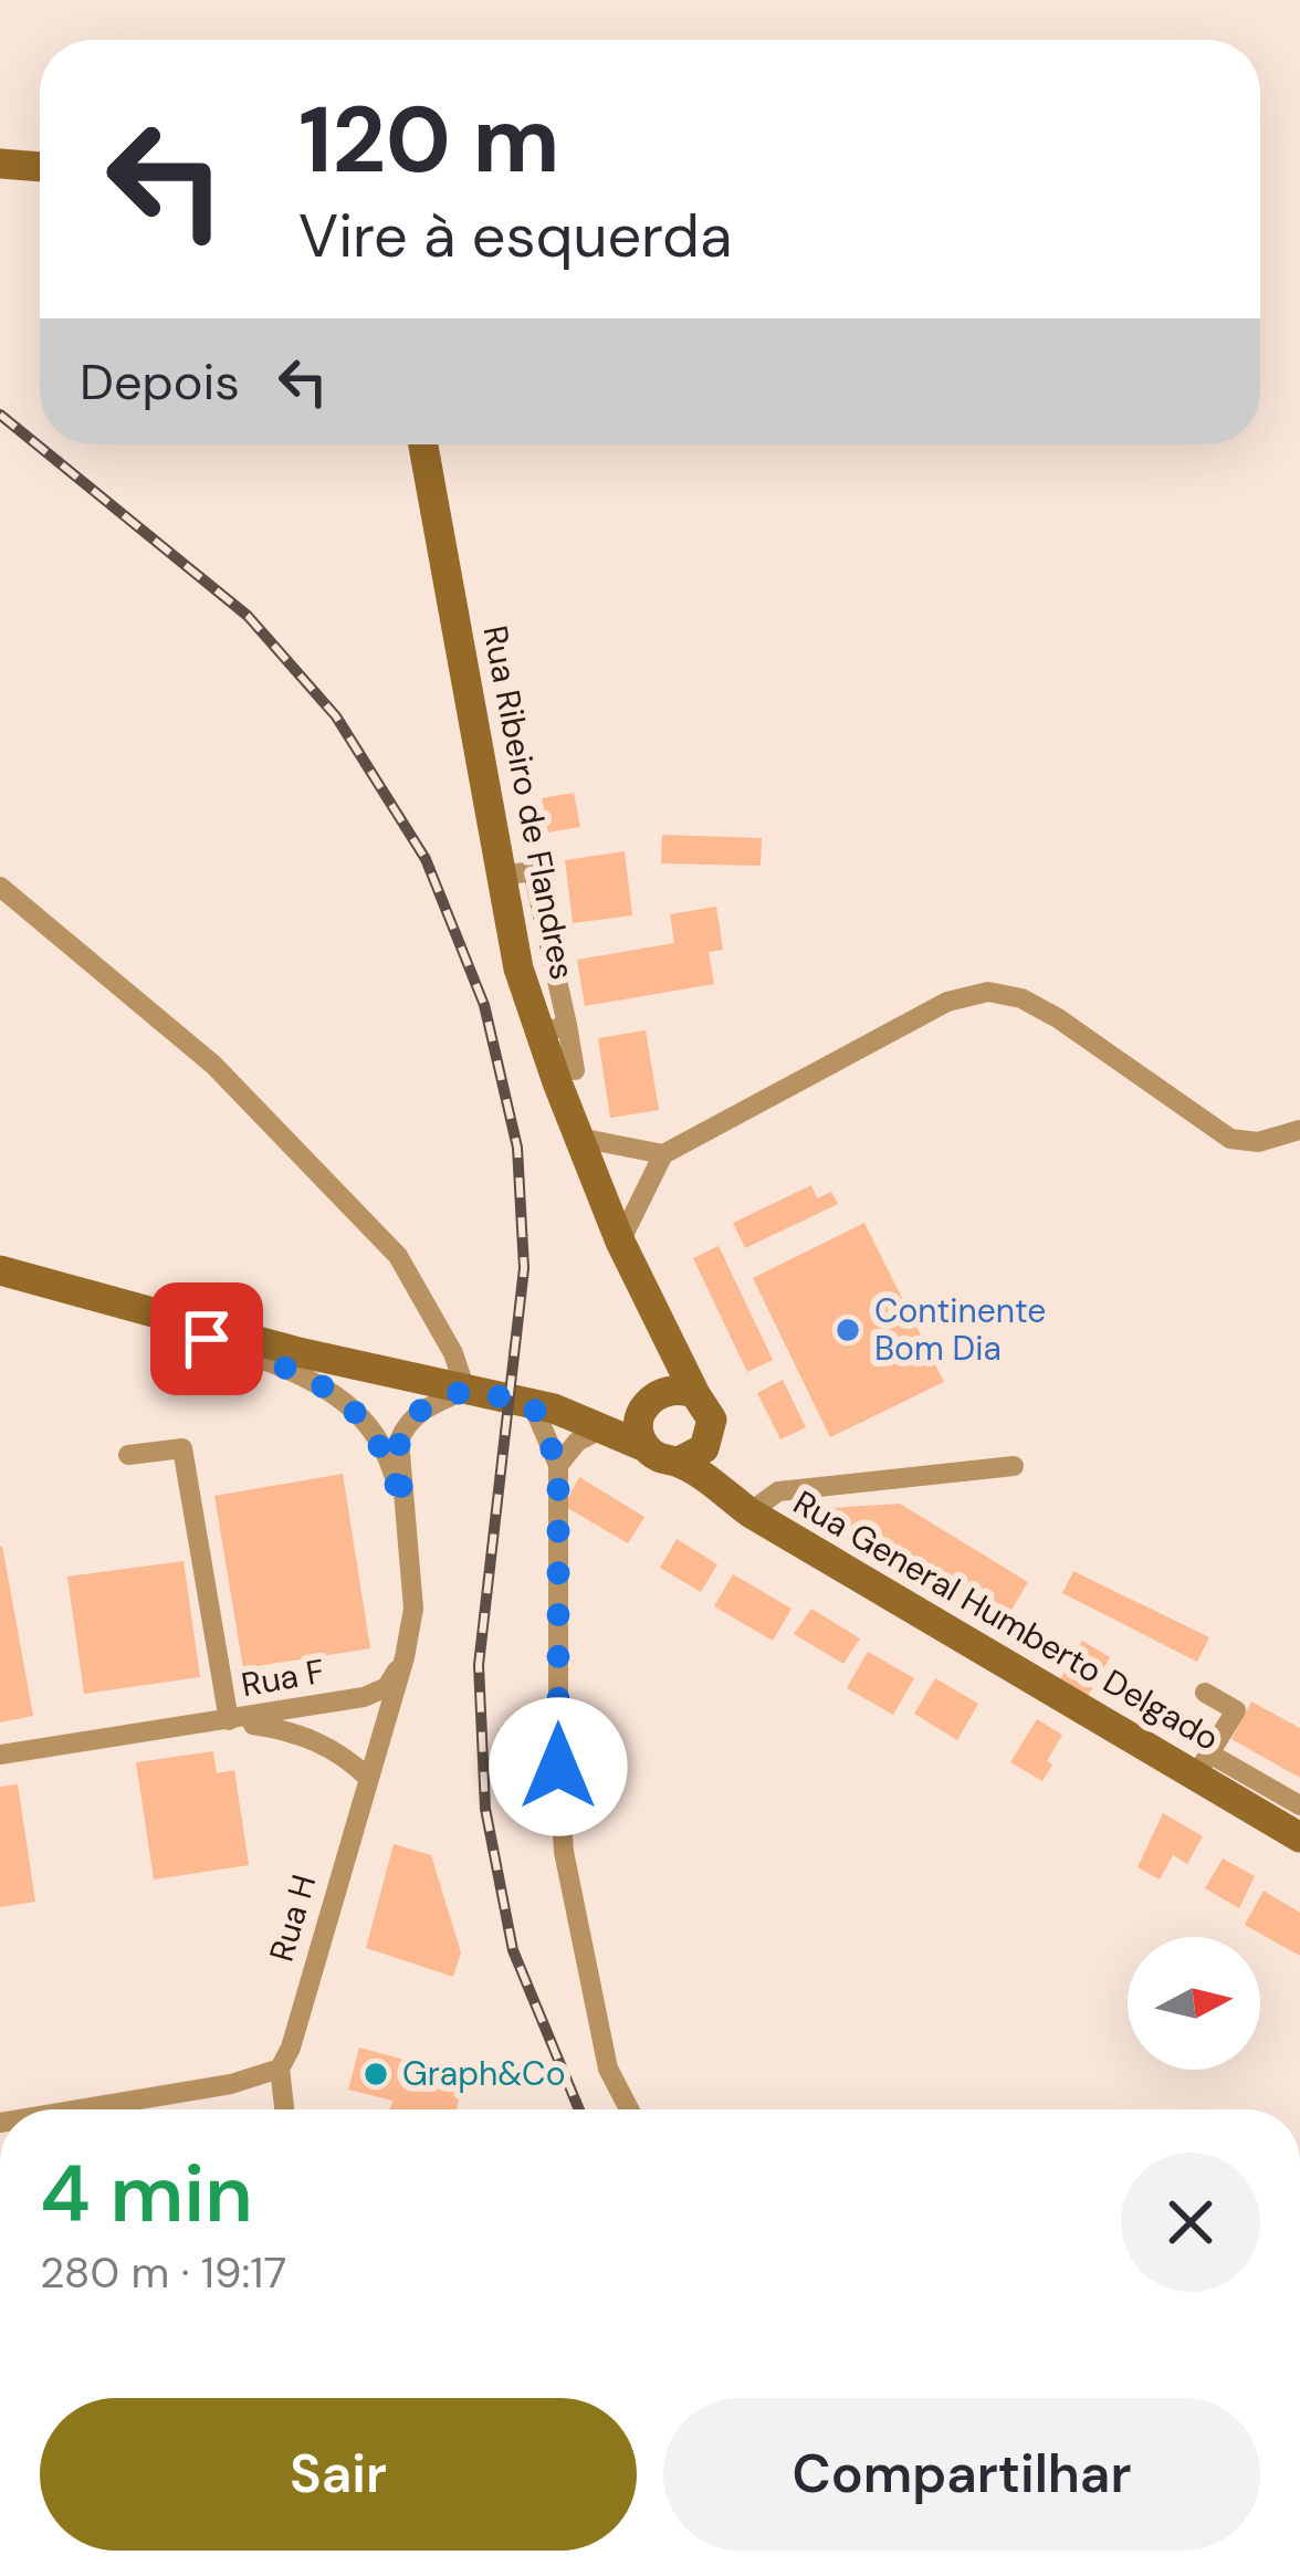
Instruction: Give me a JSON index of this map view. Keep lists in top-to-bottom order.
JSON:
{
  "streets": {
    "main road": ["Rua Ribeiro de Flandres", "Rua General Humberto Delgado"],
    "street": ["Rua F", "Rua H"]
  },
  "crossings": [
    ["Rua Ribeiro de Flandres", "Rua General Humberto Delgado"],
    ["Rua F", "Rua H"]
  ],
  "places": ["Continente Bom Dia", "Graph&Co"],
  "north": "right",
  "page": {
    "turn": ["120 m", "Vire à esquerda"],
    "then": "Depois",
    "heading": ["4 min", "280 m · 19:17"],
    "buttons": ["Sair", "Compartilhar"]
  }
}
